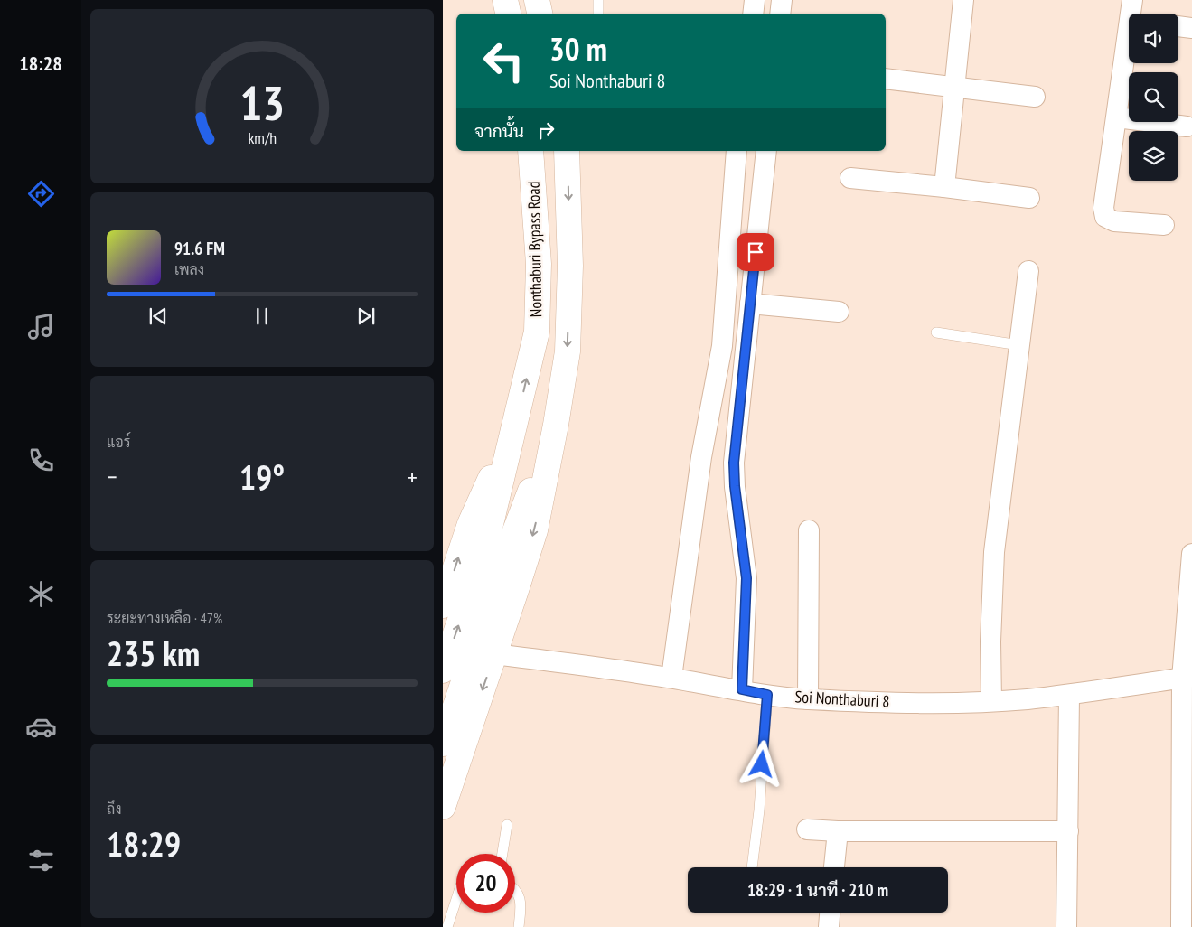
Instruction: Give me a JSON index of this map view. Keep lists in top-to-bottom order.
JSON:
{
  "streets": {
    "main road": ["Nonthaburi Bypass Road"],
    "street": ["Soi Nonthaburi 8"]
  },
  "page": {
    "tabs": "18:28",
    "turn": ["30 m", "Soi Nonthaburi 8"],
    "then": "จากนั้น",
    "song": ["91.6 FM", "เพลง"],
    "tile": [
      "แอร์",
      ["ระยะทางเหลือ · 47%", "235 km"],
      ["ถึง", "18:29"]
    ],
    "heat": ["−", "19°", "+"],
    "limit": "20",
    "trip": "18:29 · 1 นาที · 210 m",
    "gauge": ["13", "km/h"]
  }
}
